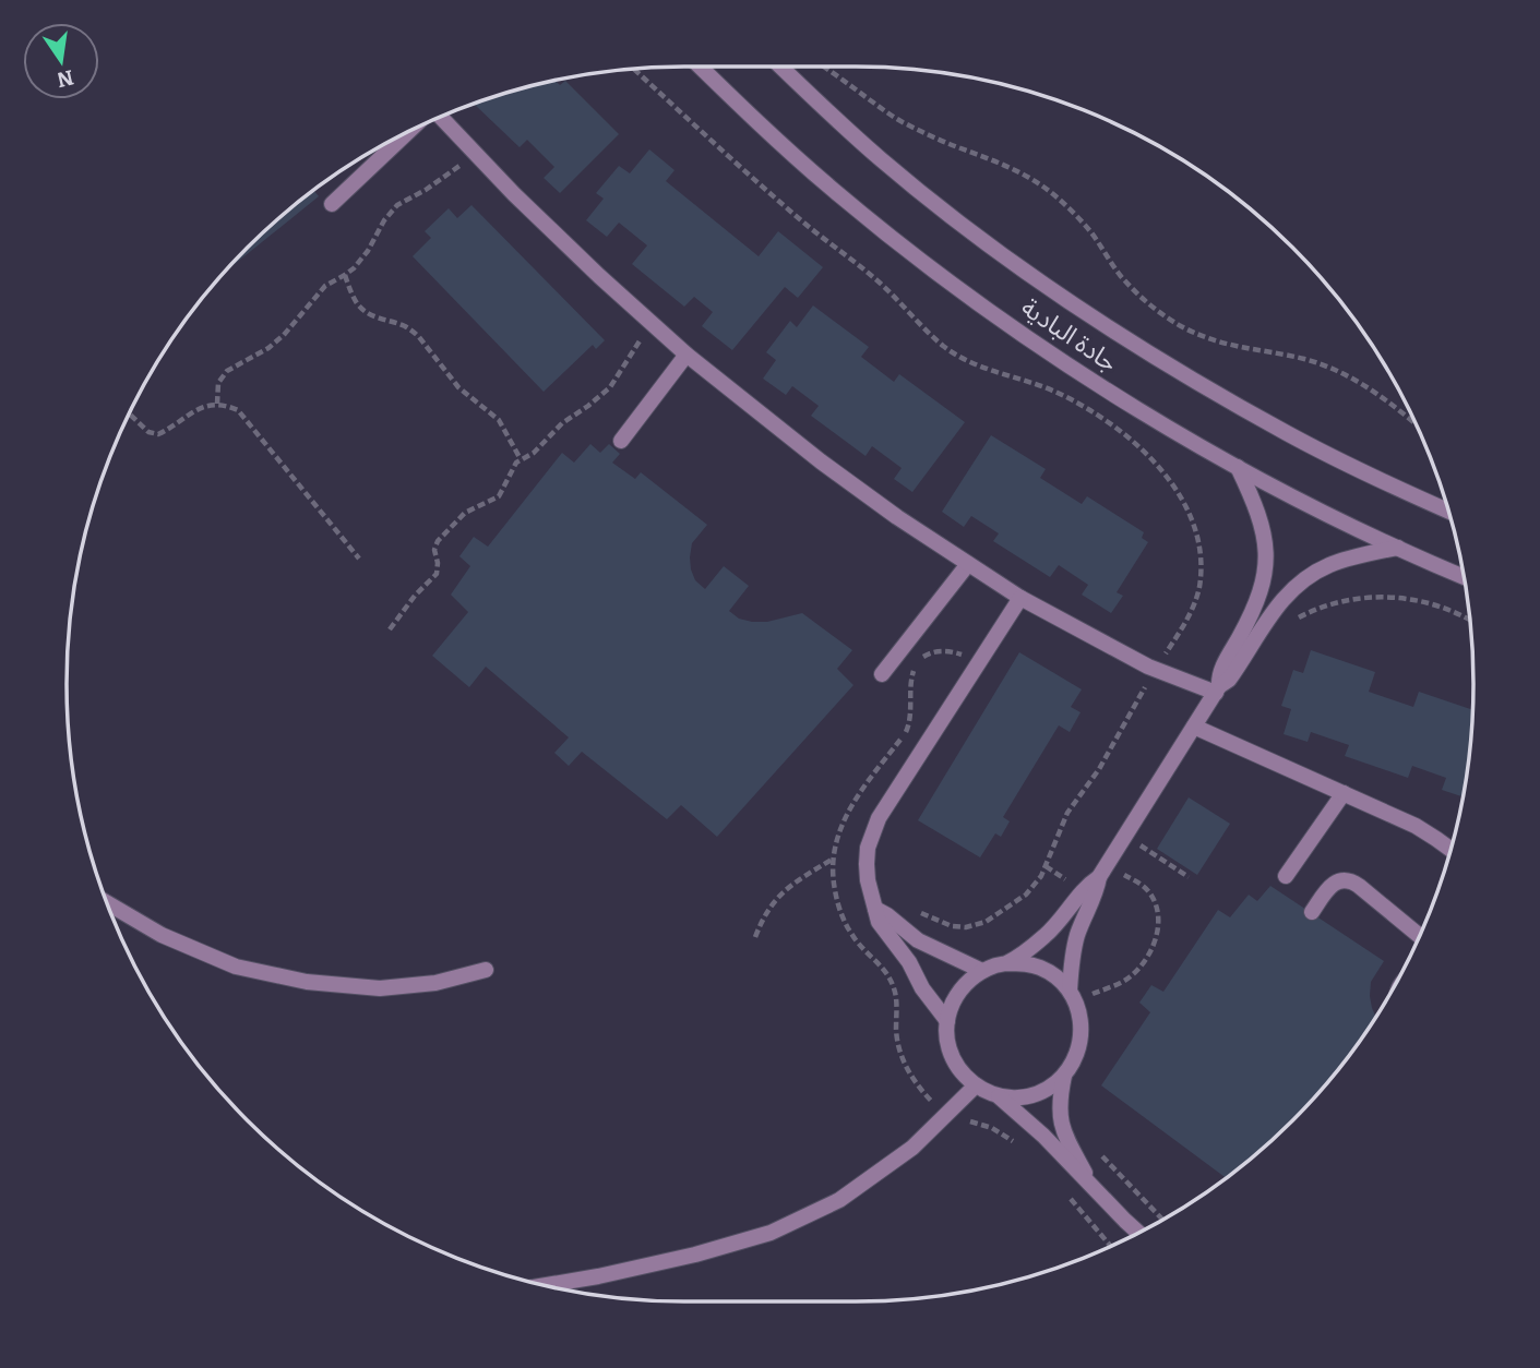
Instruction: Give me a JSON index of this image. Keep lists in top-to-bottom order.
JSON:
{
  "streets": {
    "street": ["جادة البادية"]
  },
  "north": "bottom"
}
